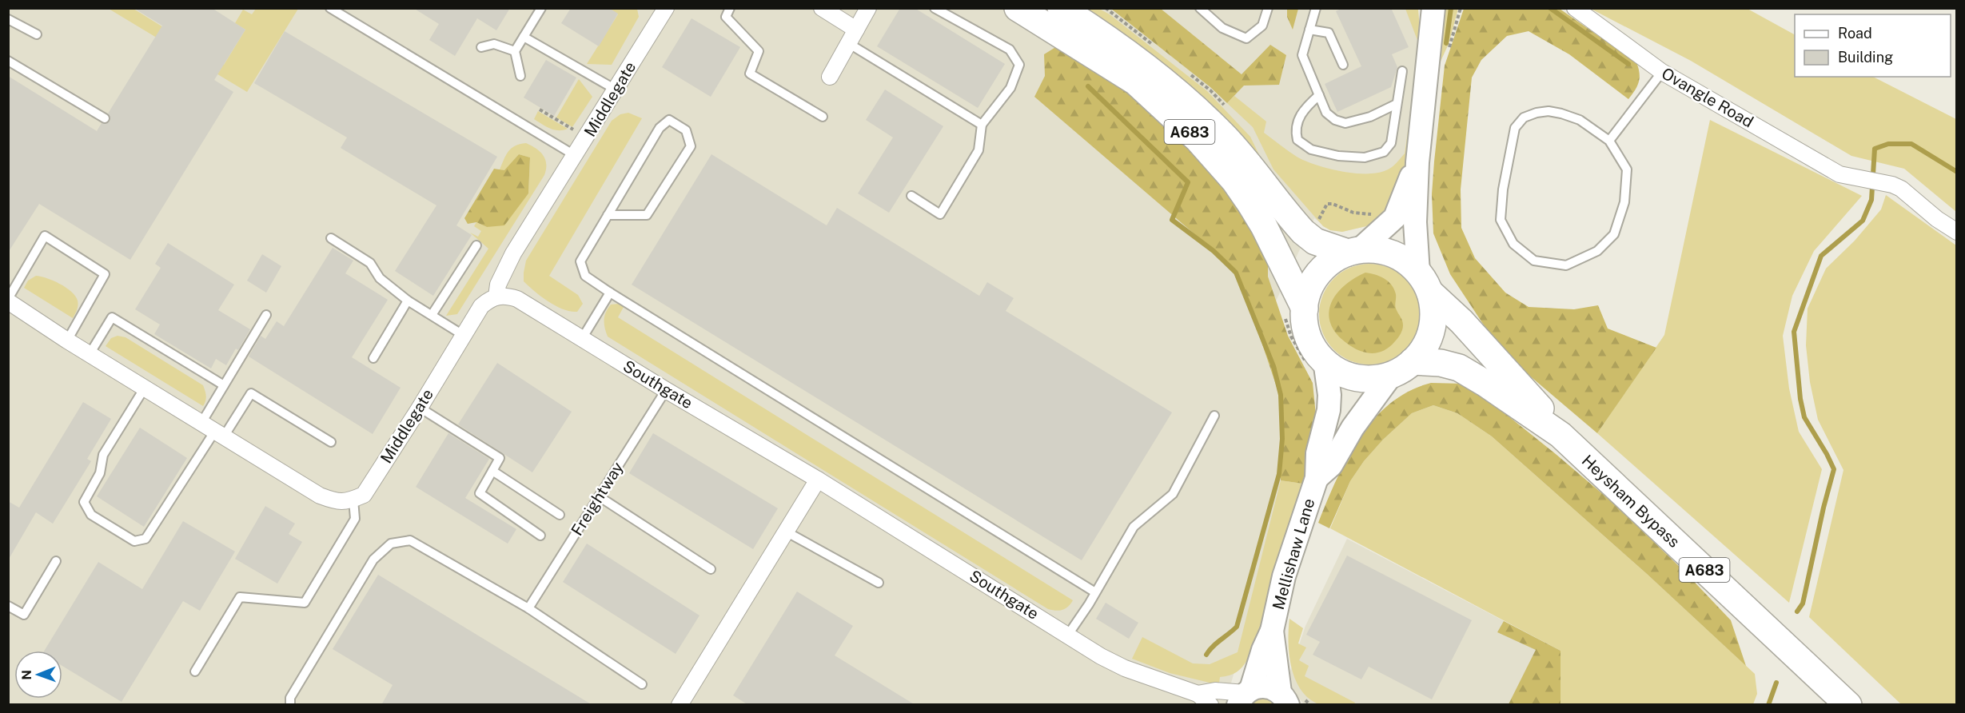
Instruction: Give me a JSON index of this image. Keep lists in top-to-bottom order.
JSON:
{
  "streets": {
    "highway": ["A683", "Heysham Bypass"],
    "main road": ["Mellishaw Lane"],
    "street": ["Ovangle Road", "Middlegate", "Southgate"],
    "lane": ["Freightway"]
  },
  "crossings": [
    ["Middlegate", "Southgate"],
    ["A683", "Heysham Bypass"],
    ["A683", "Mellishaw Lane"],
    ["Southgate", "Freightway"],
    ["Southgate", "Mellishaw Lane"],
    ["Heysham Bypass", "Mellishaw Lane"]
  ],
  "legend": ["Road", "Building"],
  "north": "left"
}
